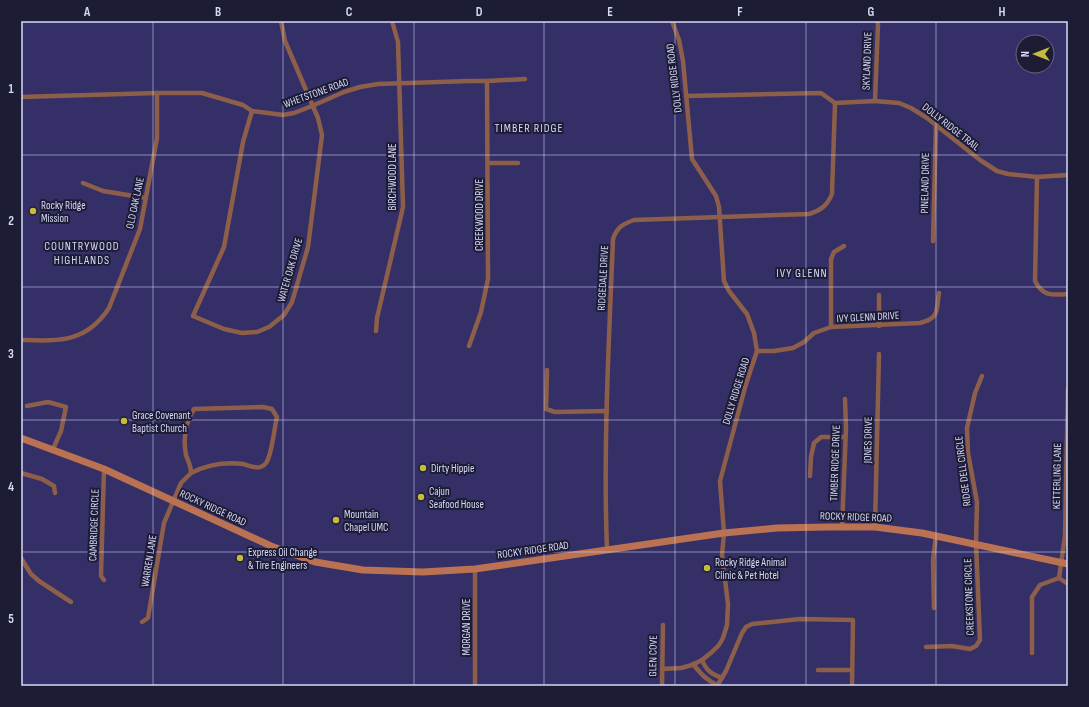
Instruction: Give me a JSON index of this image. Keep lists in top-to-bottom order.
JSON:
{
  "streets": {
    "main road": ["ROCKY RIDGE ROAD"],
    "street": [
      "SKYLAND DRIVE",
      "DOLLY RIDGE ROAD",
      "WHETSTONE ROAD",
      "DOLLY RIDGE TRAIL",
      "BIRCHWOOD LANE",
      "PINELAND DRIVE",
      "OLD OAK LANE",
      "CREEKWOOD DRIVE",
      "WATER OAK DRIVE",
      "RIDGEDALE DRIVE",
      "IVY GLENN DRIVE",
      "JONES DRIVE",
      "TIMBER RIDGE DRIVE",
      "RIDGE DELL CIRCLE",
      "KETTERLING LANE",
      "CAMBRIDGE CIRCLE",
      "WARREN LANE",
      "CREEKSTONE CIRCLE",
      "MORGAN DRIVE",
      "GLEN COVE"
    ]
  },
  "crossings": [
    ["SKYLAND DRIVE", "DOLLY RIDGE TRAIL"],
    ["DOLLY RIDGE ROAD", "RIDGEDALE DRIVE"],
    ["DOLLY RIDGE ROAD", "IVY GLENN DRIVE"],
    ["DOLLY RIDGE ROAD", "ROCKY RIDGE ROAD"],
    ["DOLLY RIDGE ROAD", "GLEN COVE"],
    ["WHETSTONE ROAD", "BIRCHWOOD LANE"],
    ["WHETSTONE ROAD", "OLD OAK LANE"],
    ["WHETSTONE ROAD", "CREEKWOOD DRIVE"],
    ["WHETSTONE ROAD", "WATER OAK DRIVE"],
    ["DOLLY RIDGE TRAIL", "PINELAND DRIVE"],
    ["DOLLY RIDGE TRAIL", "RIDGEDALE DRIVE"],
    ["RIDGEDALE DRIVE", "ROCKY RIDGE ROAD"],
    ["JONES DRIVE", "ROCKY RIDGE ROAD"],
    ["TIMBER RIDGE DRIVE", "ROCKY RIDGE ROAD"],
    ["RIDGE DELL CIRCLE", "ROCKY RIDGE ROAD"],
    ["RIDGE DELL CIRCLE", "CREEKSTONE CIRCLE"],
    ["KETTERLING LANE", "ROCKY RIDGE ROAD"],
    ["ROCKY RIDGE ROAD", "CAMBRIDGE CIRCLE"],
    ["ROCKY RIDGE ROAD", "WARREN LANE"],
    ["ROCKY RIDGE ROAD", "CREEKSTONE CIRCLE"],
    ["ROCKY RIDGE ROAD", "MORGAN DRIVE"]
  ],
  "districts": ["TIMBER RIDGE", "COUNTRYWOOD HIGHLANDS", "IVY GLENN"],
  "places": [
    "Rocky Ridge Mission",
    "Grace Covenant Baptist Church",
    "Dirty Hippie",
    "Cajun Seafood House",
    "Mountain Chapel UMC",
    "Express Oil Change & Tire Engineers",
    "Rocky Ridge Animal Clinic & Pet Hotel"
  ],
  "north": "left",
  "grid": {
    "columns": [
      "A",
      "B",
      "C",
      "D",
      "E",
      "F",
      "G",
      "H"
    ],
    "rows": [
      "1",
      "2",
      "3",
      "4",
      "5"
    ]
  }
}
